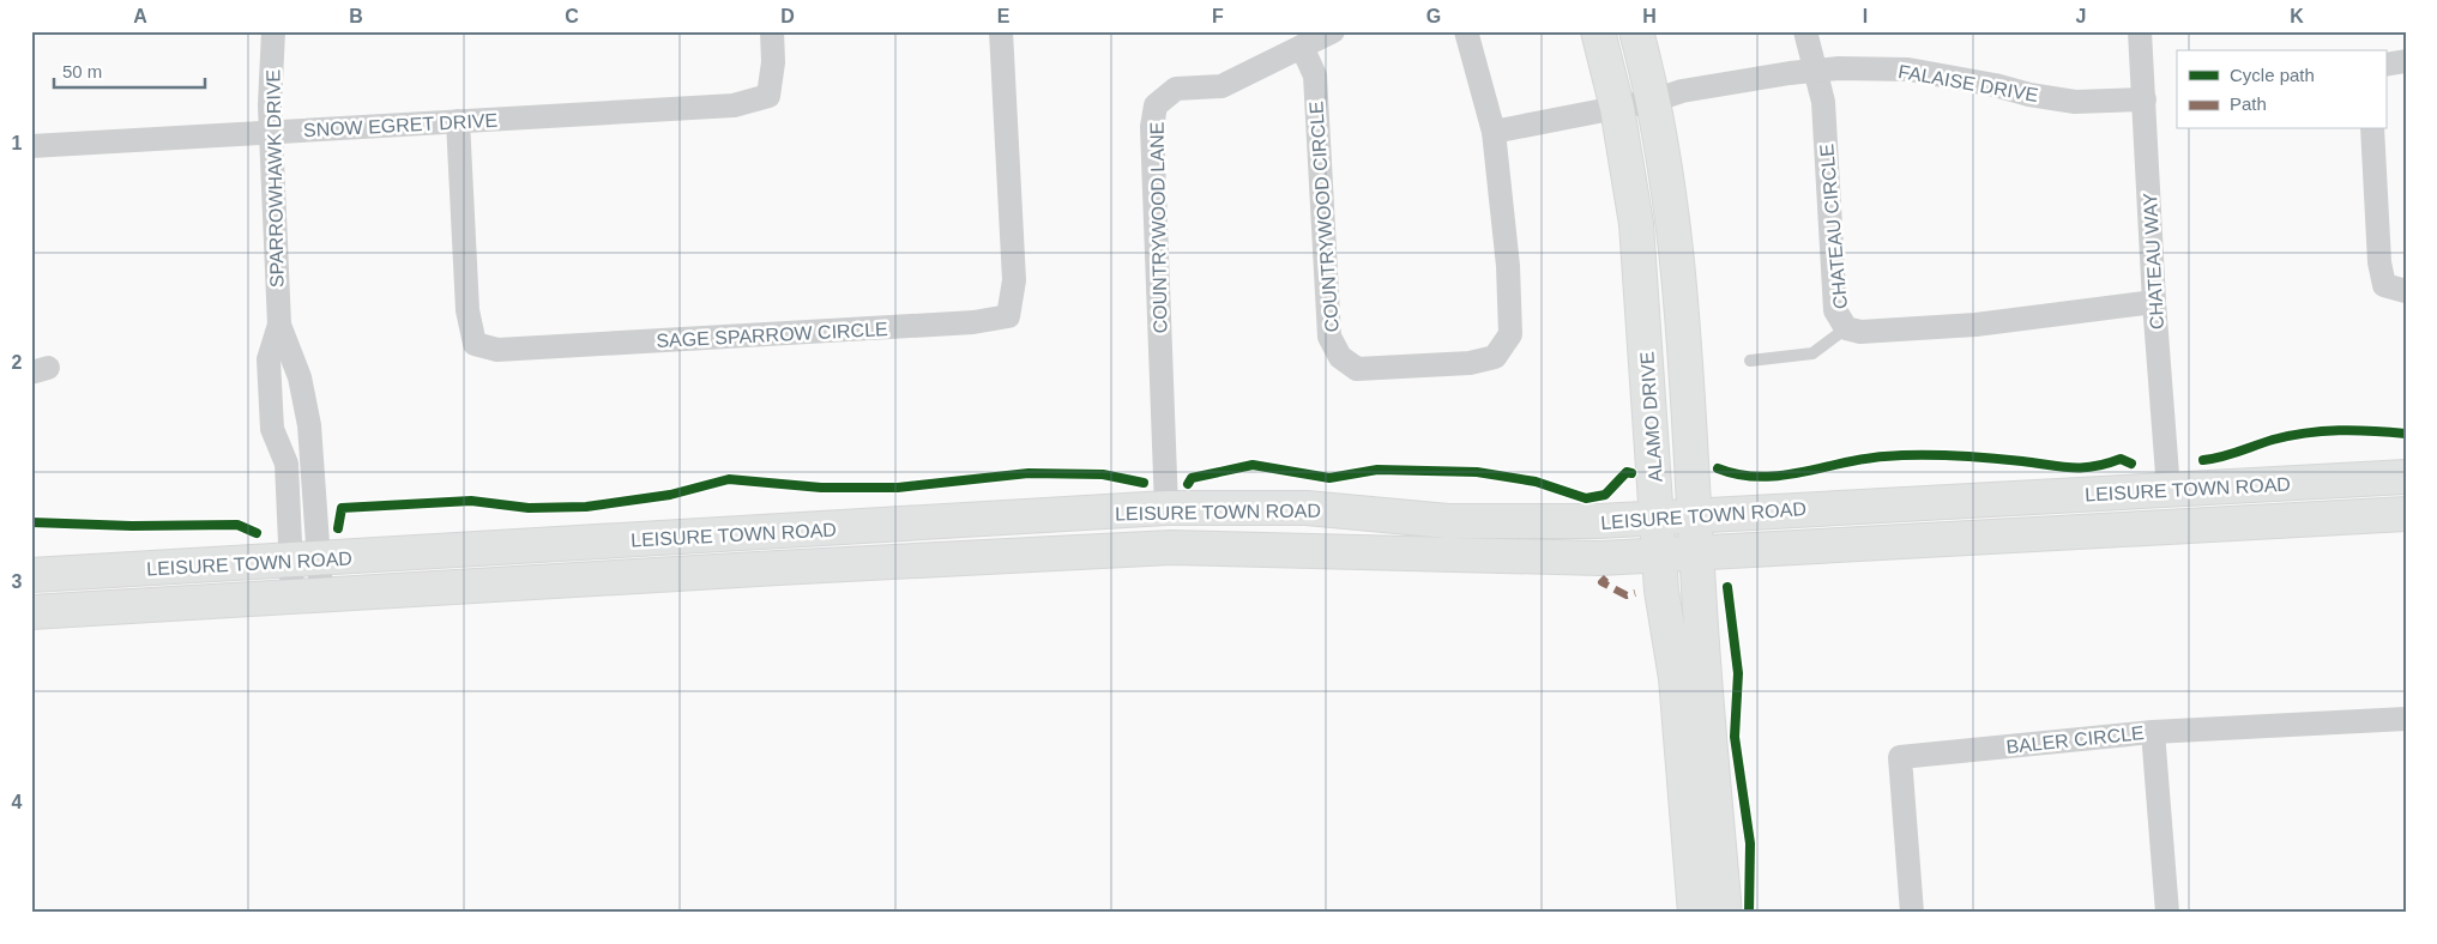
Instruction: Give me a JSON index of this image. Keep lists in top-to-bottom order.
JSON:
{
  "streets": {
    "main road": ["ALAMO DRIVE", "LEISURE TOWN ROAD"],
    "street": [
      "FALAISE DRIVE",
      "SNOW EGRET DRIVE",
      "SPARROWHAWK DRIVE",
      "COUNTRYWOOD CIRCLE",
      "CHATEAU CIRCLE",
      "COUNTRYWOOD LANE",
      "CHATEAU WAY",
      "SAGE SPARROW CIRCLE",
      "BALER CIRCLE"
    ]
  },
  "crossings": [
    ["FALAISE DRIVE", "COUNTRYWOOD CIRCLE"],
    ["FALAISE DRIVE", "CHATEAU CIRCLE"],
    ["FALAISE DRIVE", "CHATEAU WAY"],
    ["FALAISE DRIVE", "ALAMO DRIVE"],
    ["SNOW EGRET DRIVE", "SPARROWHAWK DRIVE"],
    ["SNOW EGRET DRIVE", "SAGE SPARROW CIRCLE"],
    ["SPARROWHAWK DRIVE", "LEISURE TOWN ROAD"],
    ["COUNTRYWOOD CIRCLE", "COUNTRYWOOD LANE"],
    ["CHATEAU CIRCLE", "CHATEAU WAY"],
    ["COUNTRYWOOD LANE", "LEISURE TOWN ROAD"],
    ["CHATEAU WAY", "LEISURE TOWN ROAD"],
    ["ALAMO DRIVE", "LEISURE TOWN ROAD"]
  ],
  "legend": ["Cycle path", "Path"],
  "scale_bar": "50 m",
  "grid": {
    "columns": [
      "A",
      "B",
      "C",
      "D",
      "E",
      "F",
      "G",
      "H",
      "I",
      "J",
      "K"
    ],
    "rows": [
      "1",
      "2",
      "3",
      "4"
    ]
  }
}
